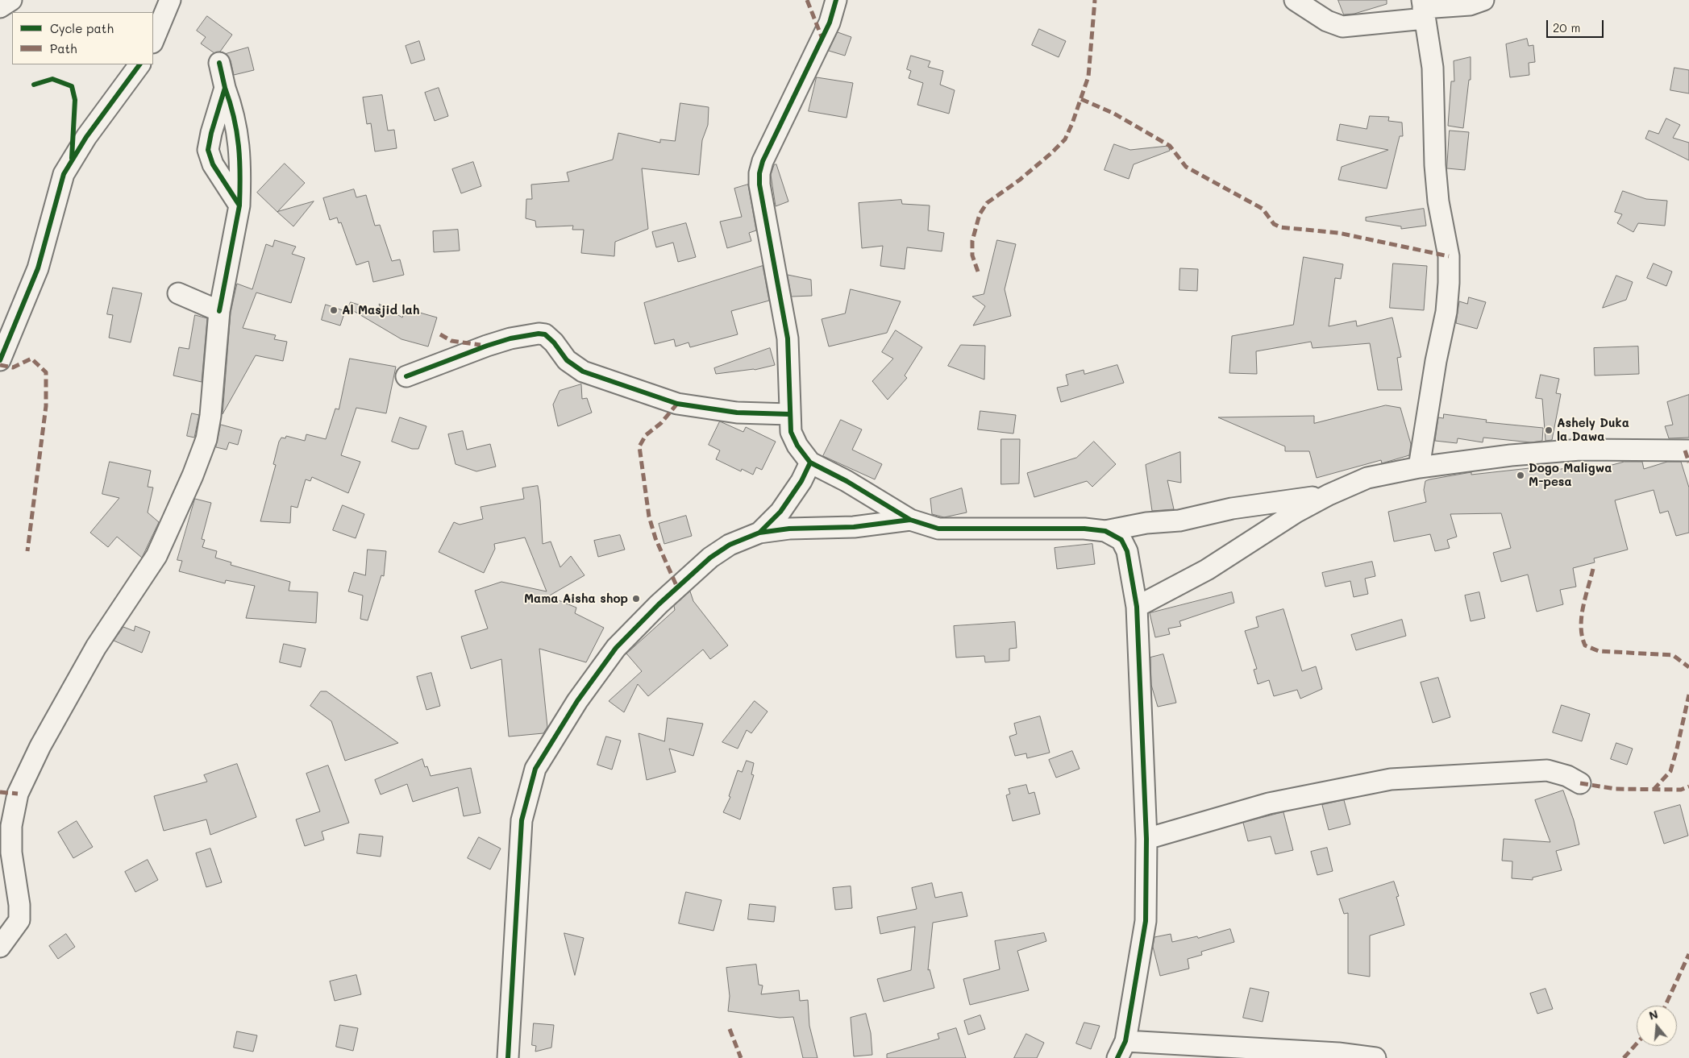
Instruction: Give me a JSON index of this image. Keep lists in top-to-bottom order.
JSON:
{
  "places": [
    "Al Masjid lah",
    "Ashely Duka la Dawa",
    "Dogo Maligwa M-pesa",
    "Mama Aisha shop"
  ],
  "legend": ["Cycle path", "Path"],
  "scale_bar": "20 m",
  "north": "top"
}
